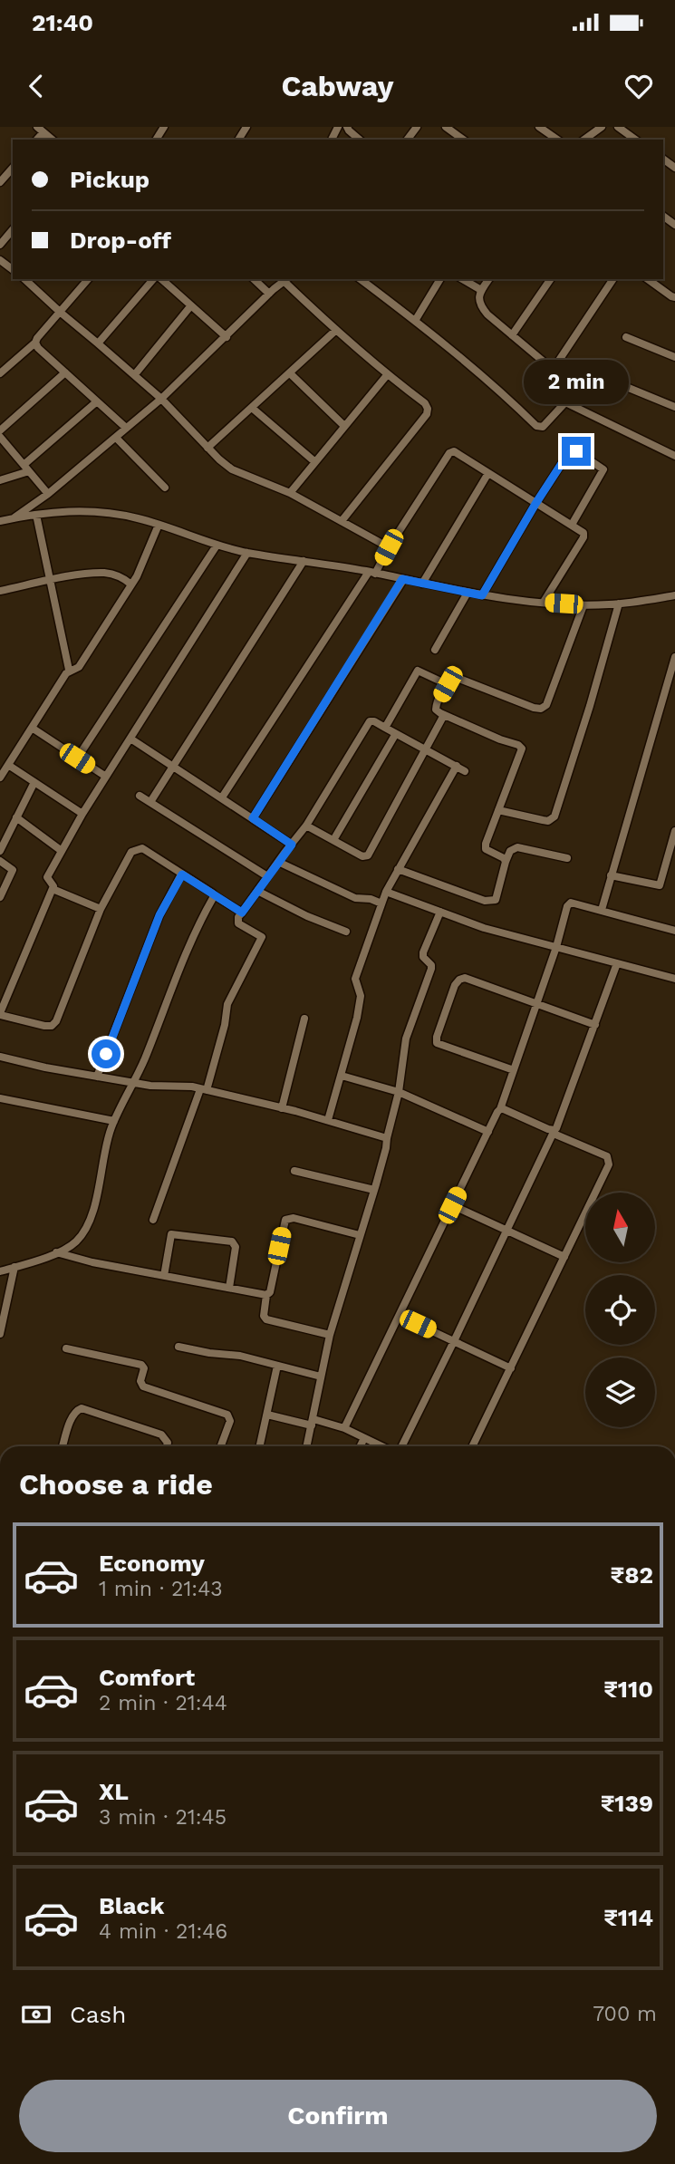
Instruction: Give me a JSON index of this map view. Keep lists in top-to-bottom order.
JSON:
{
  "north": "top",
  "page": {
    "status": "21:40",
    "header": "Cabway",
    "banner": ["Pickup", "Drop-off"],
    "bubble": "2 min",
    "heading": "Choose a ride",
    "list": [
      {
        "name": "Economy",
        "note": "1 min · 21:43",
        "value": "₹82"
      },
      {
        "name": "Comfort",
        "note": "2 min · 21:44",
        "value": "₹110"
      },
      {
        "name": "XL",
        "note": "3 min · 21:45",
        "value": "₹139"
      },
      {
        "name": "Black",
        "note": "4 min · 21:46",
        "value": "₹114"
      }
    ],
    "pay": ["Cash", "700 m"],
    "buttons": "Confirm"
  }
}
